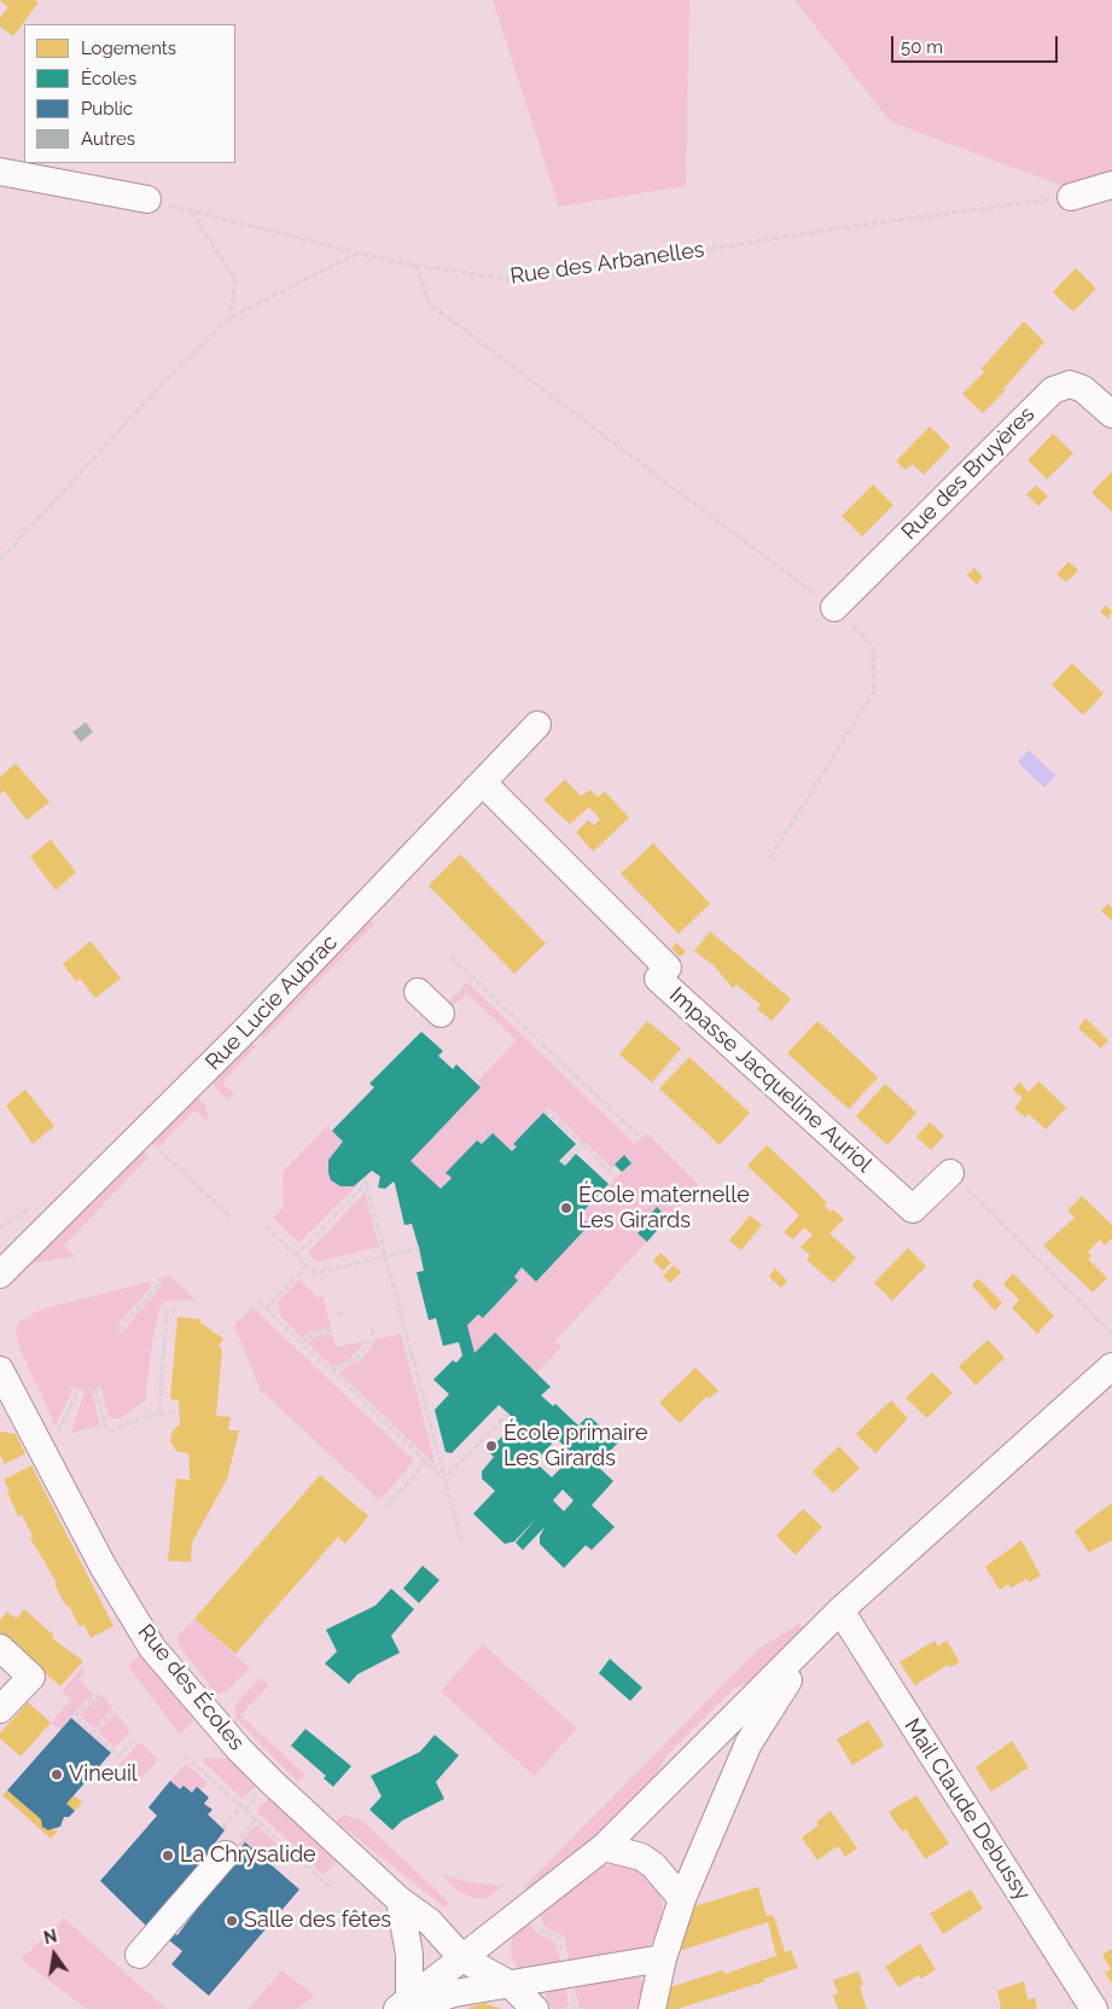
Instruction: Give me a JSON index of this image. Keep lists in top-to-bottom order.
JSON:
{
  "streets": {
    "street": [
      "Rue des Bruyères",
      "Rue Lucie Aubrac",
      "Impasse Jacqueline Auriol",
      "Rue des Écoles",
      "Mail Claude Debussy"
    ],
    "path": ["Rue des Arbanelles"]
  },
  "crossings": [
    ["Rue Lucie Aubrac", "Impasse Jacqueline Auriol"]
  ],
  "places": [
    "École maternelle Les Girards",
    "École primaire Les Girards",
    "Vineuil",
    "La Chrysalide",
    "Salle des fêtes"
  ],
  "legend": [
    "Logements",
    "Écoles",
    "Public",
    "Autres"
  ],
  "scale_bar": "50 m",
  "north": "top"
}
